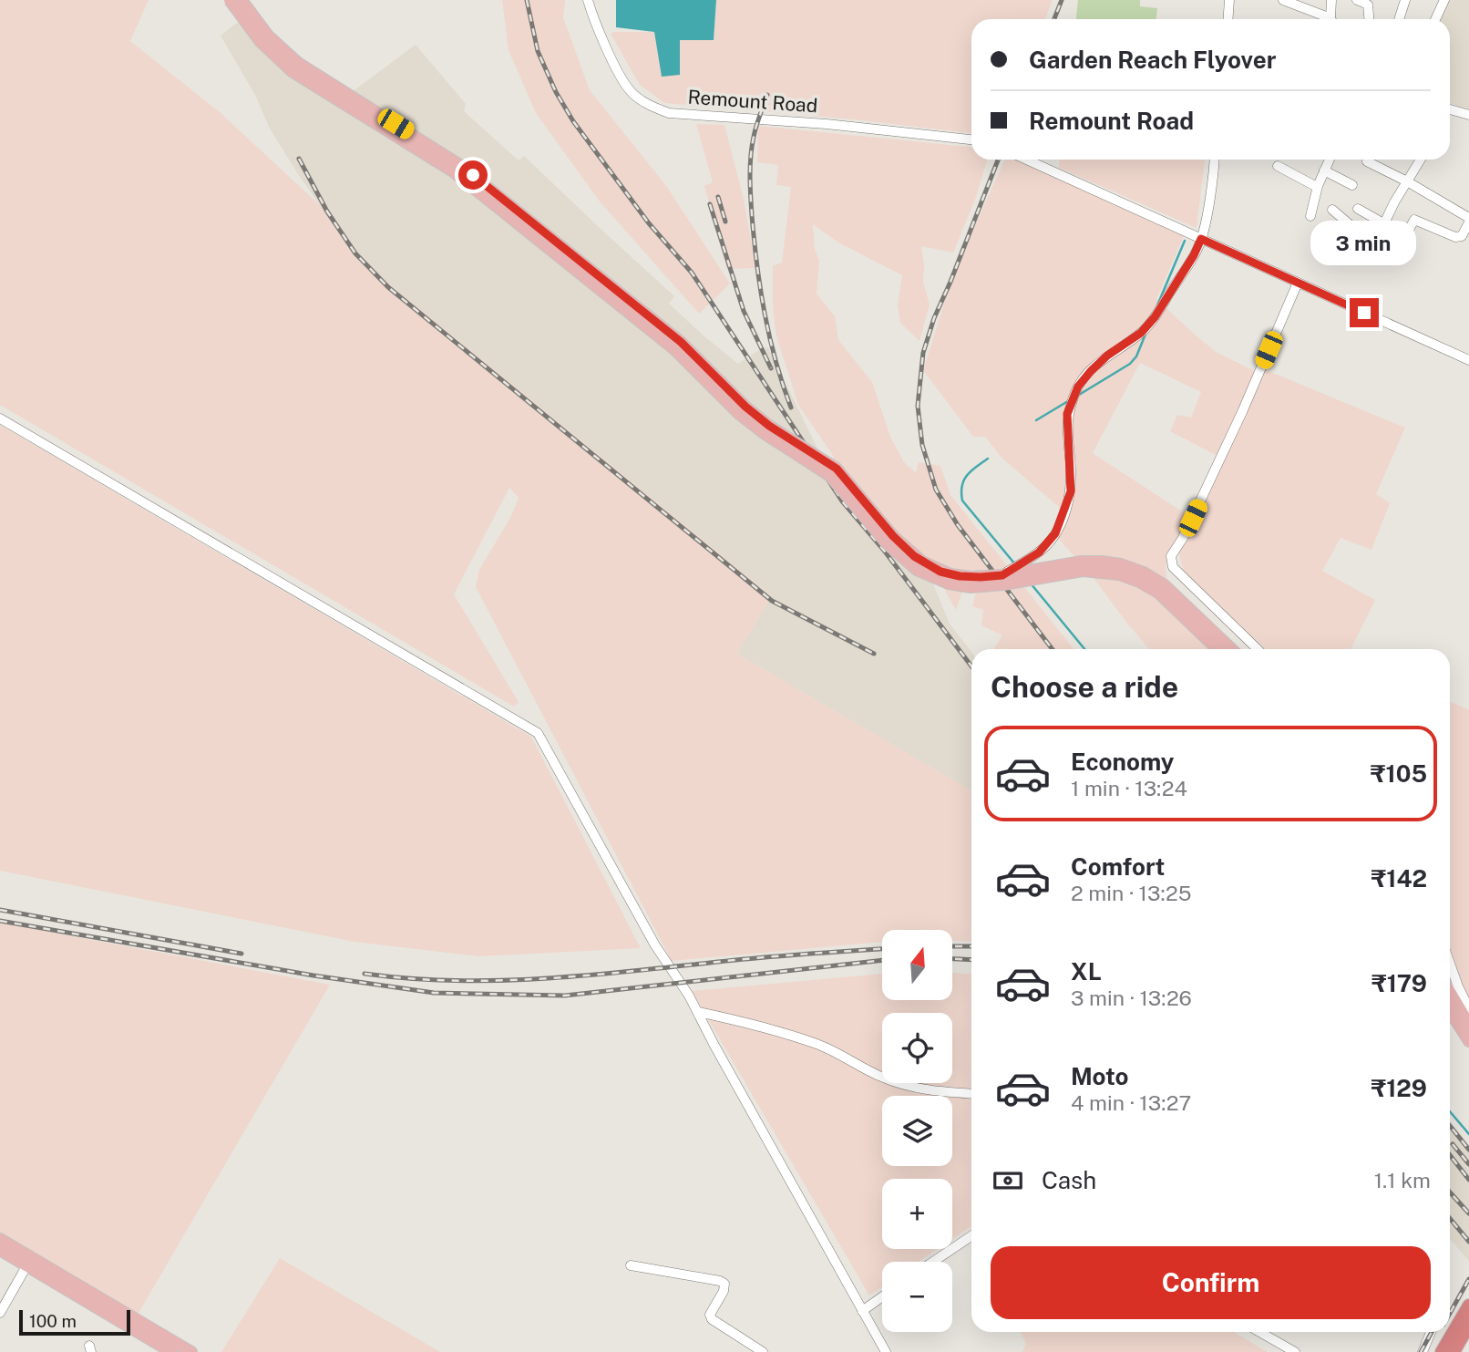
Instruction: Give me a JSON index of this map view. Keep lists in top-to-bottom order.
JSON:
{
  "streets": {
    "street": ["Remount Road"]
  },
  "scale_bar": "100 m",
  "north": "top",
  "page": {
    "banner": ["Garden Reach Flyover", "Remount Road"],
    "bubble": "3 min",
    "heading": "Choose a ride",
    "list": [
      {
        "name": "Economy",
        "note": "1 min · 13:24",
        "value": "₹105"
      },
      {
        "name": "Comfort",
        "note": "2 min · 13:25",
        "value": "₹142"
      },
      {
        "name": "XL",
        "note": "3 min · 13:26",
        "value": "₹179"
      },
      {
        "name": "Moto",
        "note": "4 min · 13:27",
        "value": "₹129"
      }
    ],
    "map_buttons": ["+", "−"],
    "pay": ["Cash", "1.1 km"],
    "buttons": "Confirm",
    "scale": "100 m"
  }
}
